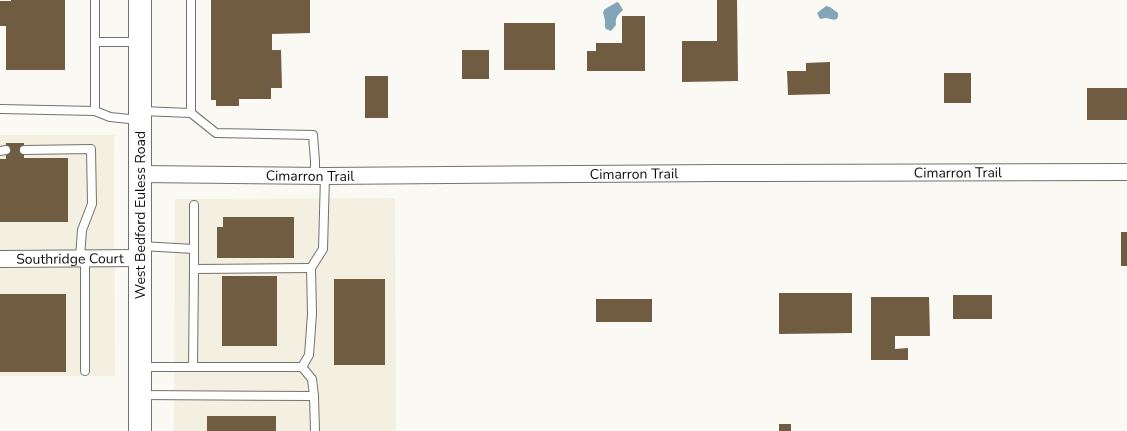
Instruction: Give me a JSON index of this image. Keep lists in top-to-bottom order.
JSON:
{
  "streets": {
    "main road": ["West Bedford Euless Road"],
    "street": ["Cimarron Trail", "Southridge Court"]
  },
  "crossings": [
    ["Cimarron Trail", "West Bedford Euless Road"],
    ["West Bedford Euless Road", "Southridge Court"]
  ]
}
